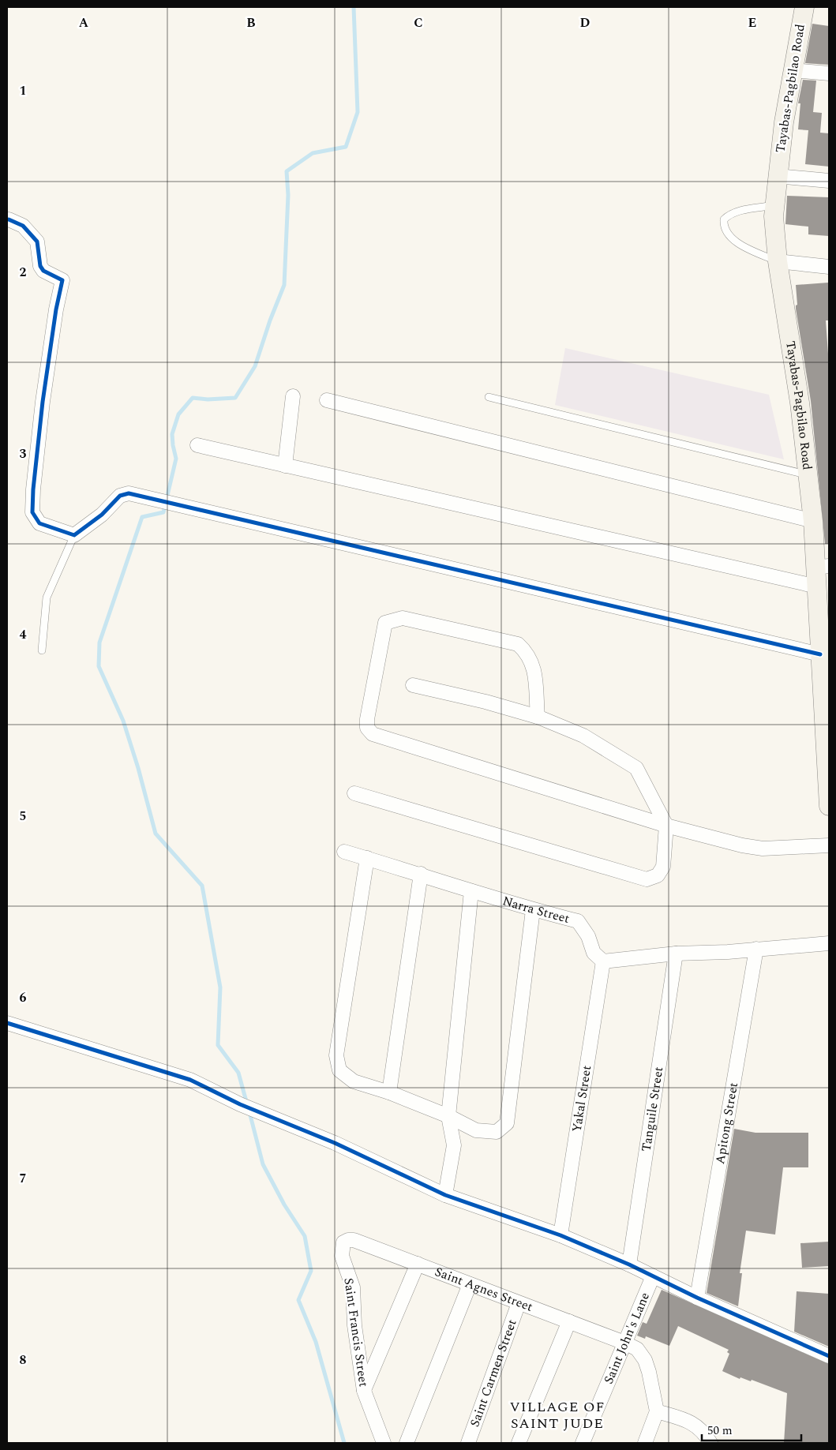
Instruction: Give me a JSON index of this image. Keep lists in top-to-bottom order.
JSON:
{
  "streets": {
    "main road": ["Tayabas-Pagbilao Road"],
    "street": [
      "Narra Street",
      "Yakal Street",
      "Tanguile Street",
      "Apitong Street",
      "Saint Agnes Street",
      "Saint Francis Street",
      "Saint John's Lane",
      "Saint Carmen Street"
    ]
  },
  "crossings": [
    ["Narra Street", "Yakal Street"],
    ["Saint Agnes Street", "Saint Francis Street"],
    ["Saint Agnes Street", "Saint John's Lane"],
    ["Saint Agnes Street", "Saint Carmen Street"]
  ],
  "districts": ["VILLAGE OF SAINT JUDE"],
  "scale_bar": "50 m",
  "grid": {
    "columns": [
      "A",
      "B",
      "C",
      "D",
      "E"
    ],
    "rows": [
      "1",
      "2",
      "3",
      "4",
      "5",
      "6",
      "7",
      "8"
    ]
  }
}
